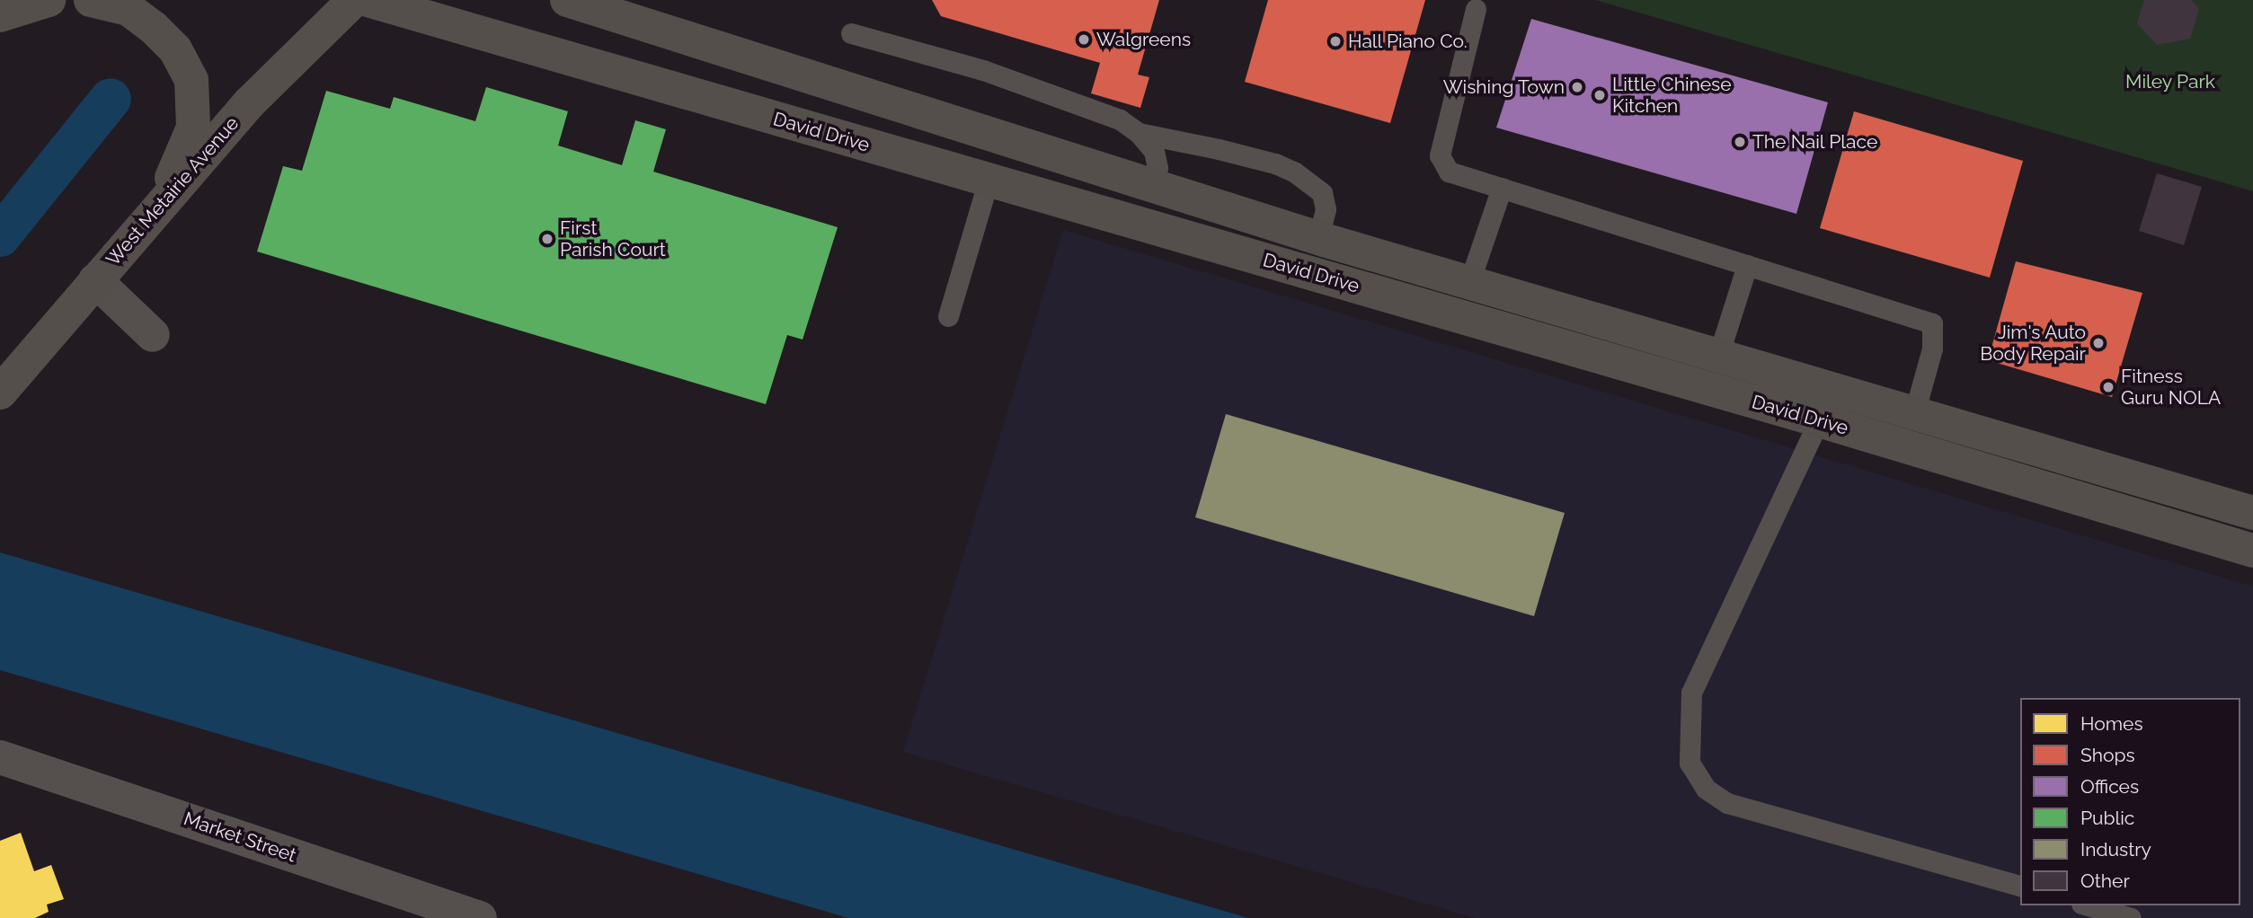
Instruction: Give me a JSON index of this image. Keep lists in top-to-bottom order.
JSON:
{
  "streets": {
    "main road": ["David Drive", "West Metairie Avenue"],
    "street": ["Market Street"]
  },
  "parks": ["Miley Park"],
  "places": [
    "Walgreens",
    "Hall Piano Co.",
    "Wishing Town",
    "Little Chinese Kitchen",
    "The Nail Place",
    "First Parish Court",
    "Jim's Auto Body Repair",
    "Fitness Guru NOLA"
  ],
  "legend": [
    "Homes",
    "Shops",
    "Offices",
    "Public",
    "Industry",
    "Other"
  ]
}
